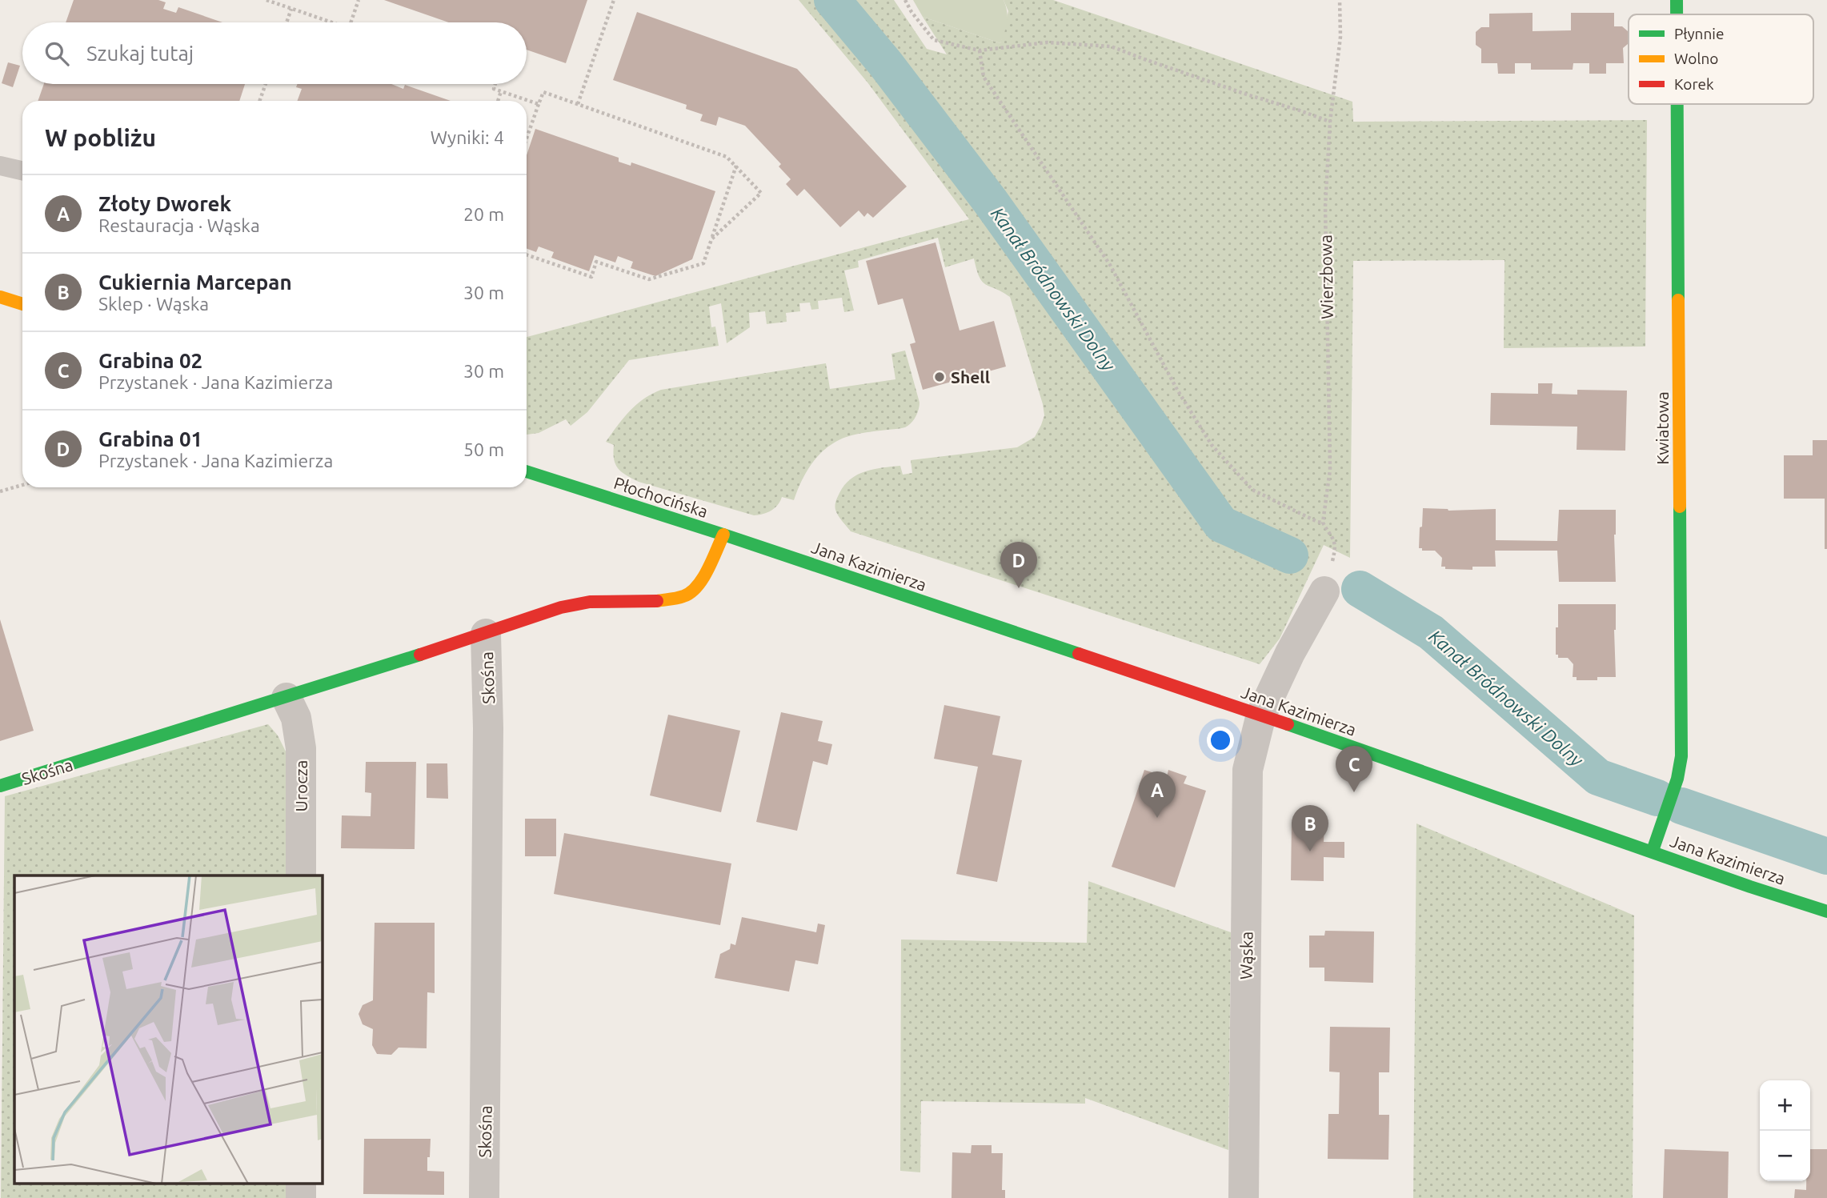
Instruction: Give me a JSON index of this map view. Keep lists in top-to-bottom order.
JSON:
{
  "streets": {
    "street": [
      "Kwiatowa",
      "Płochocińska",
      "Jana Kazimierza",
      "Skośna",
      "Urocza",
      "Wąska"
    ],
    "path": ["Wierzbowa"]
  },
  "crossings": [
    ["Kwiatowa", "Jana Kazimierza"],
    ["Płochocińska", "Jana Kazimierza"],
    ["Jana Kazimierza", "Wąska"],
    ["Skośna", "Urocza"]
  ],
  "water": ["Kanał Bródnowski Dolny"],
  "places": ["Shell"],
  "legend": ["Płynnie", "Wolno", "Korek"],
  "page": {
    "search": "Szukaj tutaj",
    "heading": ["W pobliżu", "Wyniki: 4"],
    "list": [
      {
        "mark": "A",
        "name": "Złoty Dworek",
        "note": "Restauracja · Wąska",
        "value": "20 m"
      },
      {
        "mark": "B",
        "name": "Cukiernia Marcepan",
        "note": "Sklep · Wąska",
        "value": "30 m"
      },
      {
        "mark": "C",
        "name": "Grabina 02",
        "note": "Przystanek · Jana Kazimierza",
        "value": "30 m"
      },
      {
        "mark": "D",
        "name": "Grabina 01",
        "note": "Przystanek · Jana Kazimierza",
        "value": "50 m"
      }
    ],
    "pins": [
      "D",
      "C",
      "A",
      "B"
    ],
    "map_buttons": ["+", "−"]
  }
}
